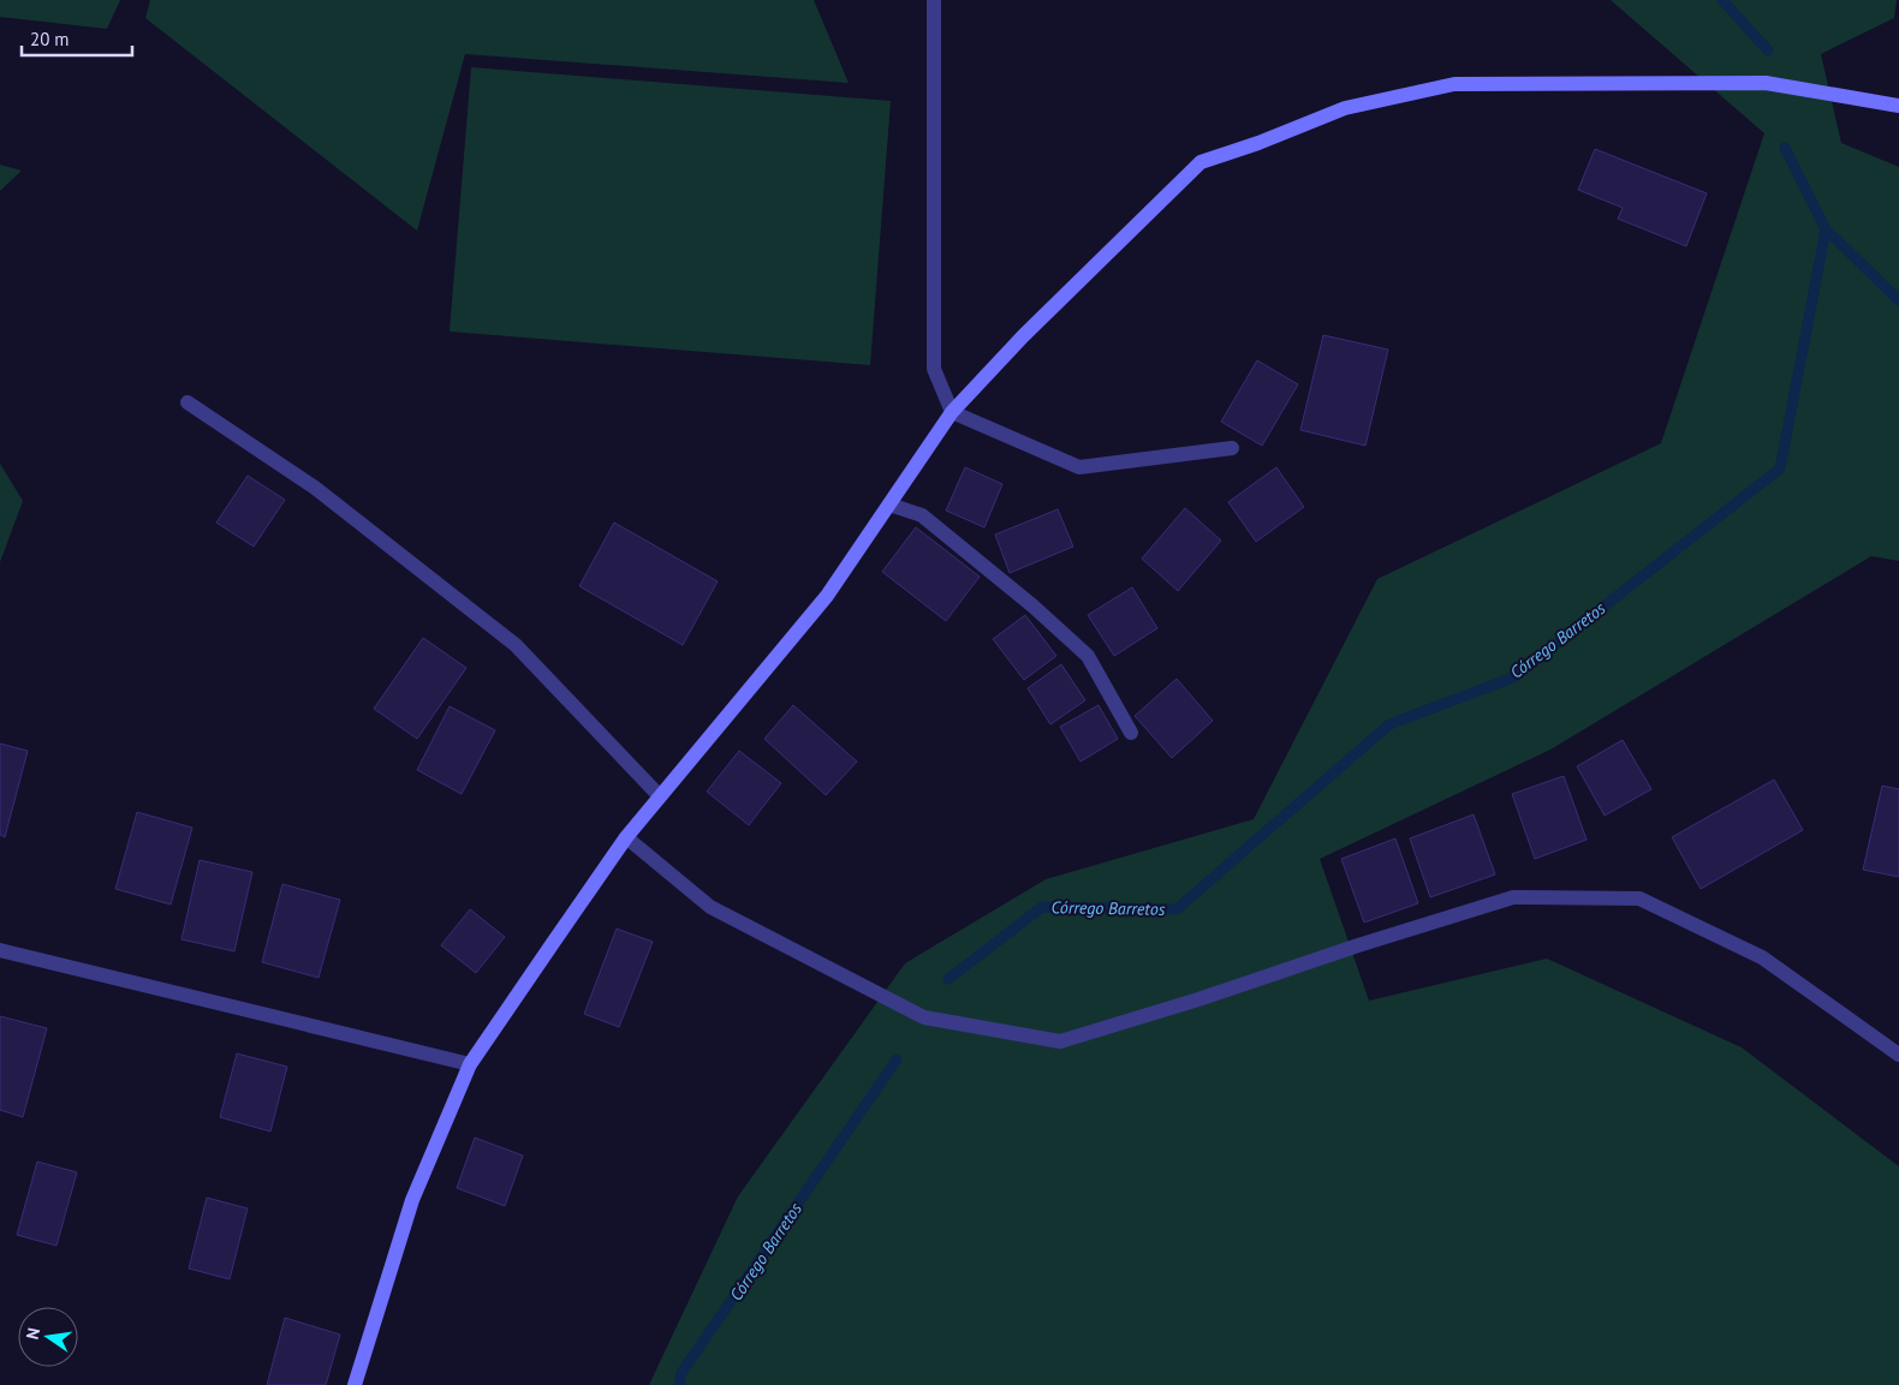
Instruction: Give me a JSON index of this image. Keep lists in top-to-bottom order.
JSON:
{
  "water": ["Córrego Barretos"],
  "scale_bar": "20 m",
  "north": "left"
}
